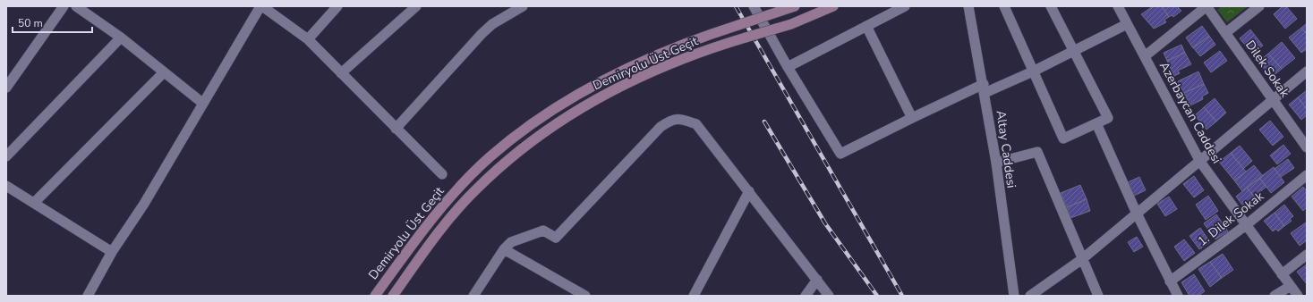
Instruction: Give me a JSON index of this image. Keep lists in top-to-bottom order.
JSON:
{
  "streets": {
    "main road": ["Demiryolu Üst Geçit"],
    "street": [
      "Dilek Sokak",
      "Azerbaycan Caddesi",
      "Altay Caddesi",
      "1. Dilek Sokak"
    ]
  },
  "crossings": [
    ["Azerbaycan Caddesi", "1. Dilek Sokak"]
  ],
  "scale_bar": "50 m"
}
